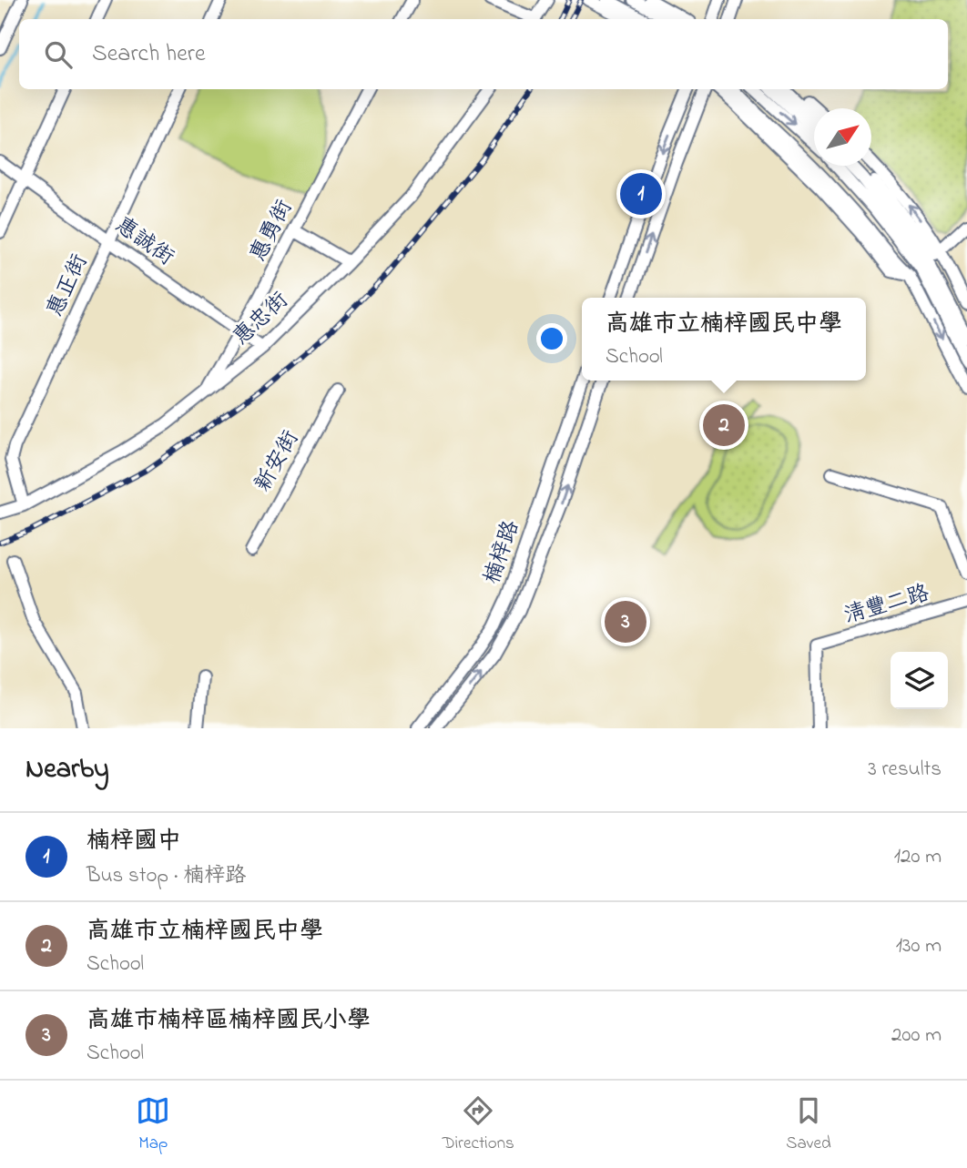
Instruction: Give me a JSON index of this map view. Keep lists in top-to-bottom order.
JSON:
{
  "streets": {
    "street": [
      "惠勇街",
      "惠誠街",
      "惠正街",
      "惠忠街",
      "新安街",
      "楠梓路",
      "清豐二路"
    ]
  },
  "crossings": [
    ["惠勇街", "惠誠街"],
    ["惠勇街", "惠忠街"],
    ["惠誠街", "惠正街"],
    ["惠誠街", "惠忠街"],
    ["惠正街", "惠忠街"]
  ],
  "north": "top right",
  "page": {
    "search": "Search here",
    "pins": ["1", "2", "3"],
    "popup": ["高雄市立楠梓國民中學", "School"],
    "heading": ["Nearby", "3 results"],
    "list": [
      {
        "mark": "1",
        "name": "楠梓國中",
        "note": "Bus stop · 楠梓路",
        "value": "120 m"
      },
      {
        "mark": "2",
        "name": "高雄市立楠梓國民中學",
        "note": "School",
        "value": "130 m"
      },
      {
        "mark": "3",
        "name": "高雄市楠梓區楠梓國民小學",
        "note": "School",
        "value": "200 m"
      }
    ],
    "nav": ["Map", "Directions", "Saved"]
  }
}
